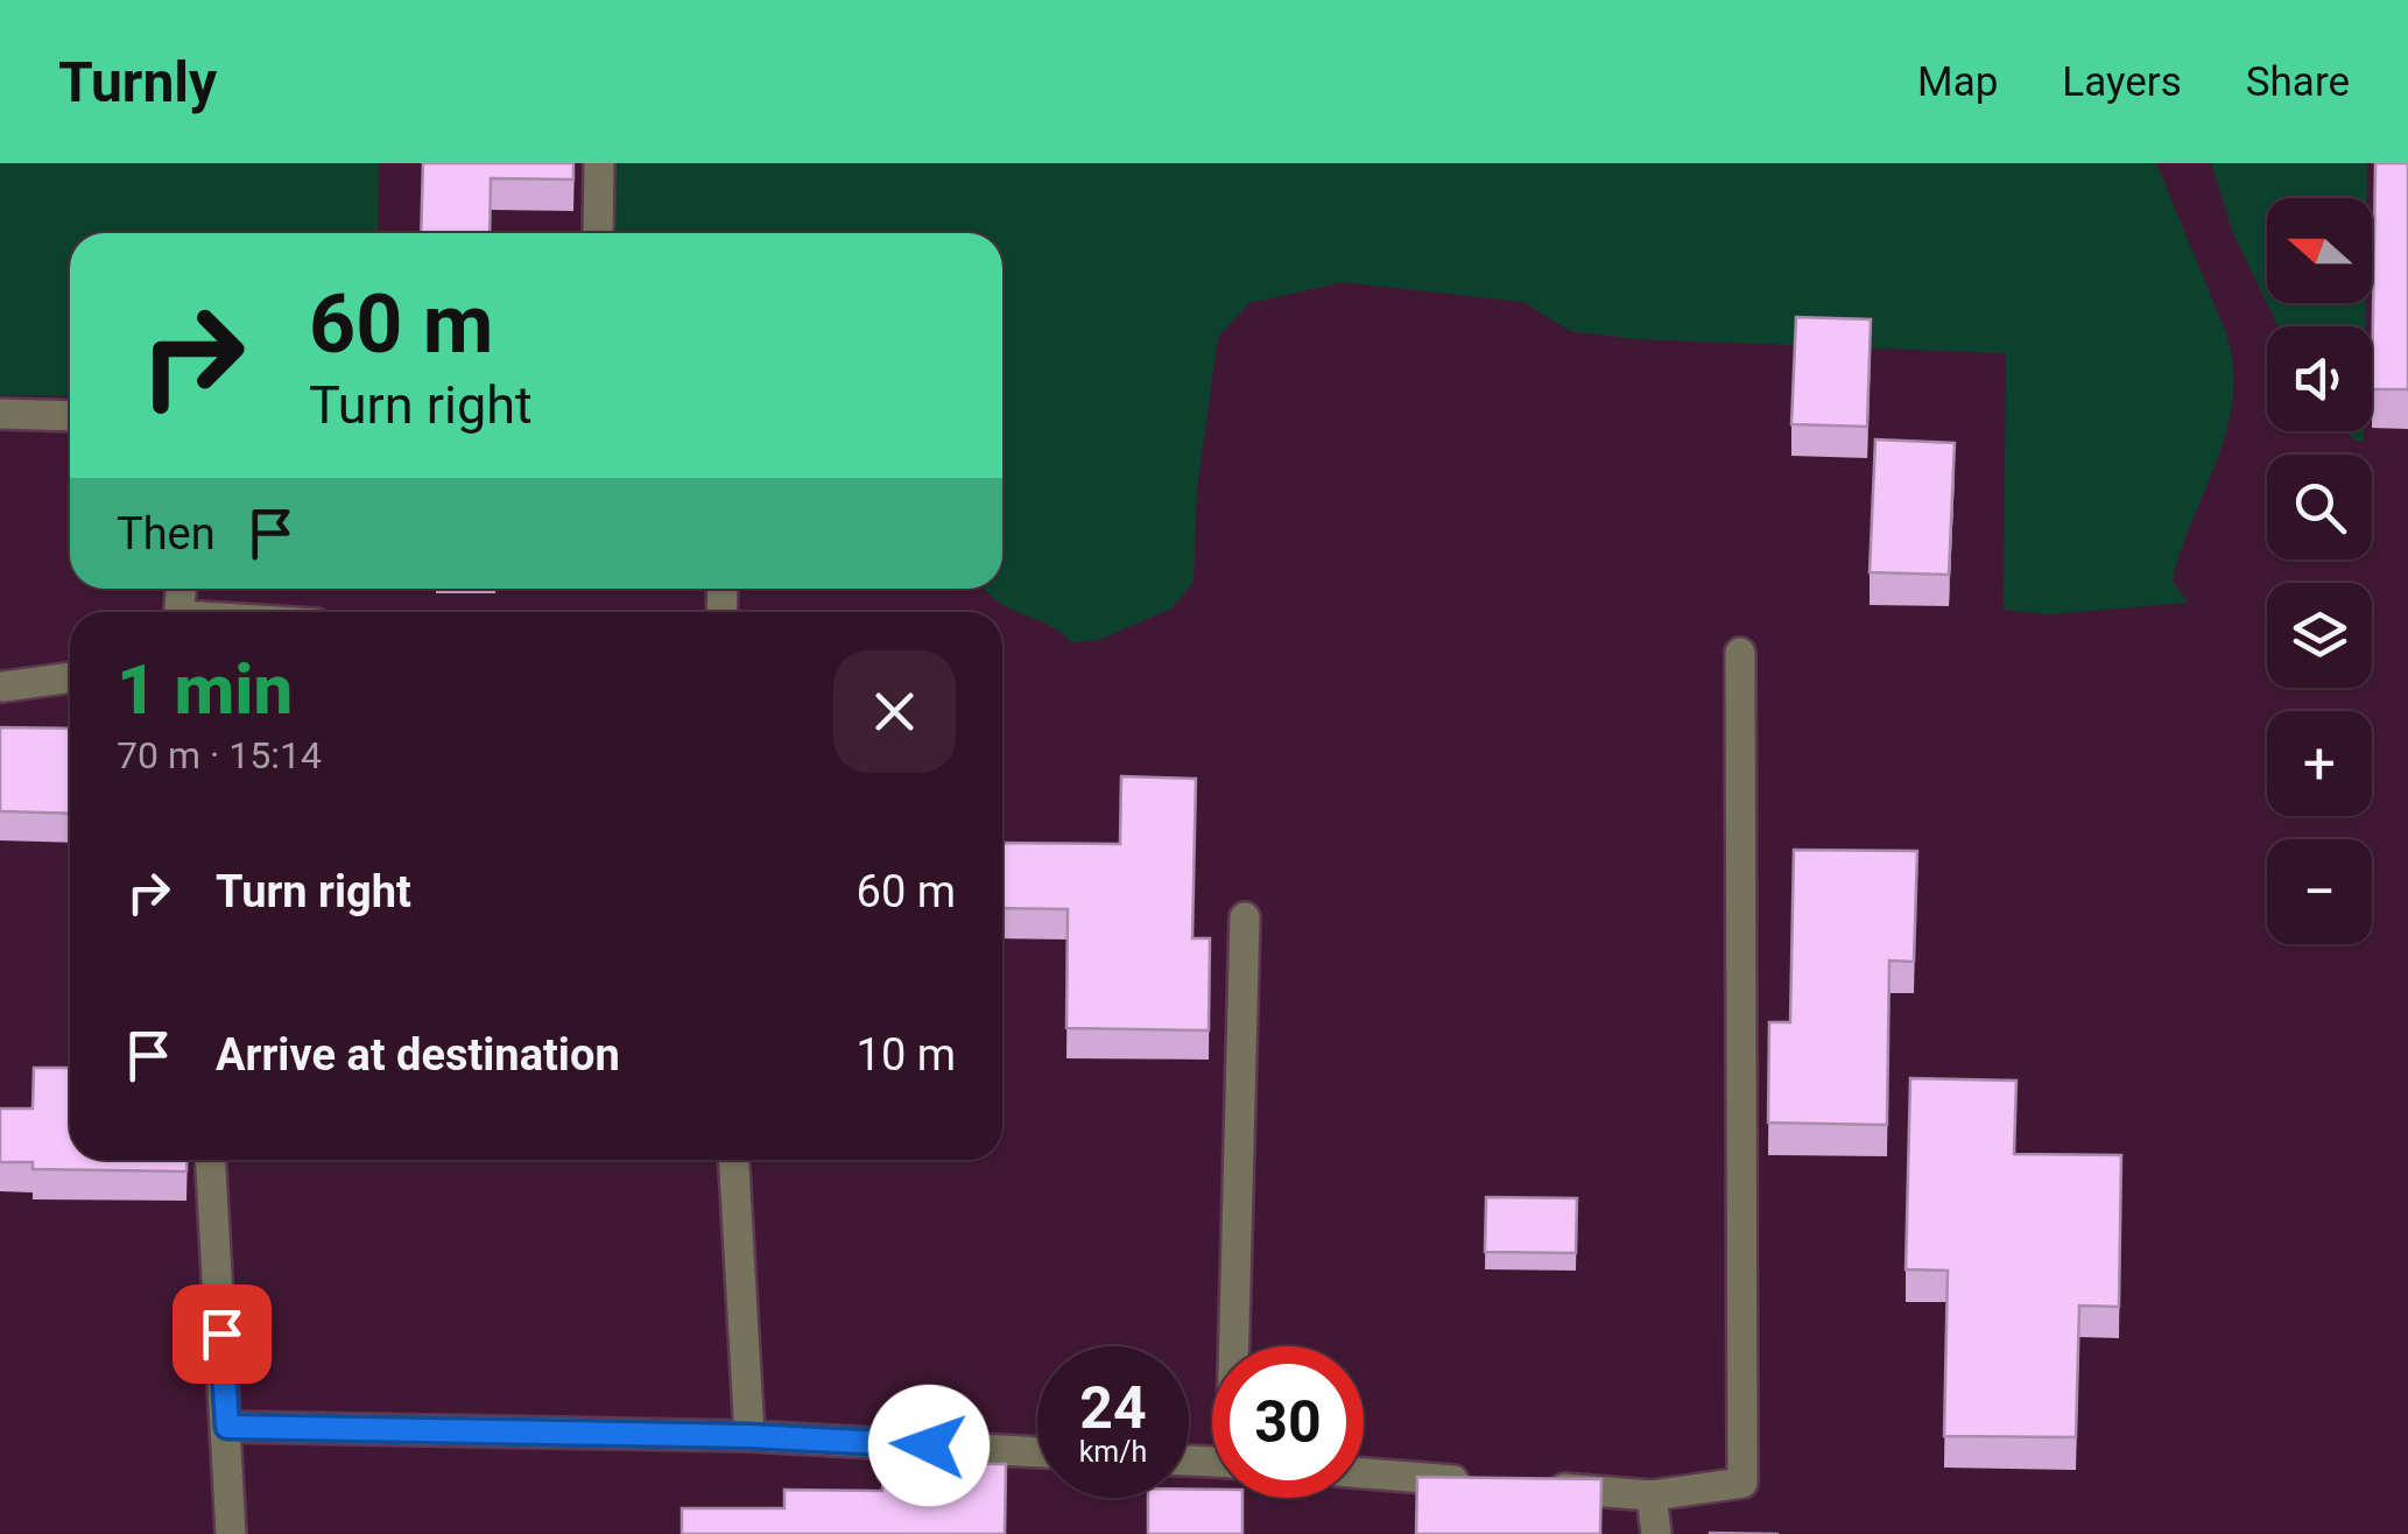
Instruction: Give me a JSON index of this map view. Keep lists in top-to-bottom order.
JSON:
{
  "north": "left",
  "page": {
    "header": "Turnly",
    "nav": ["Map", "Layers", "Share"],
    "map_buttons": ["+", "−"],
    "turn": ["60 m", "Turn right"],
    "then": "Then",
    "heading": ["1 min", "70 m · 15:14"],
    "list": [
      {
        "name": "Turn right",
        "value": "60 m"
      },
      {
        "name": "Arrive at destination",
        "value": "10 m"
      }
    ],
    "speed": "24 km/h",
    "limit": "30"
  }
}
